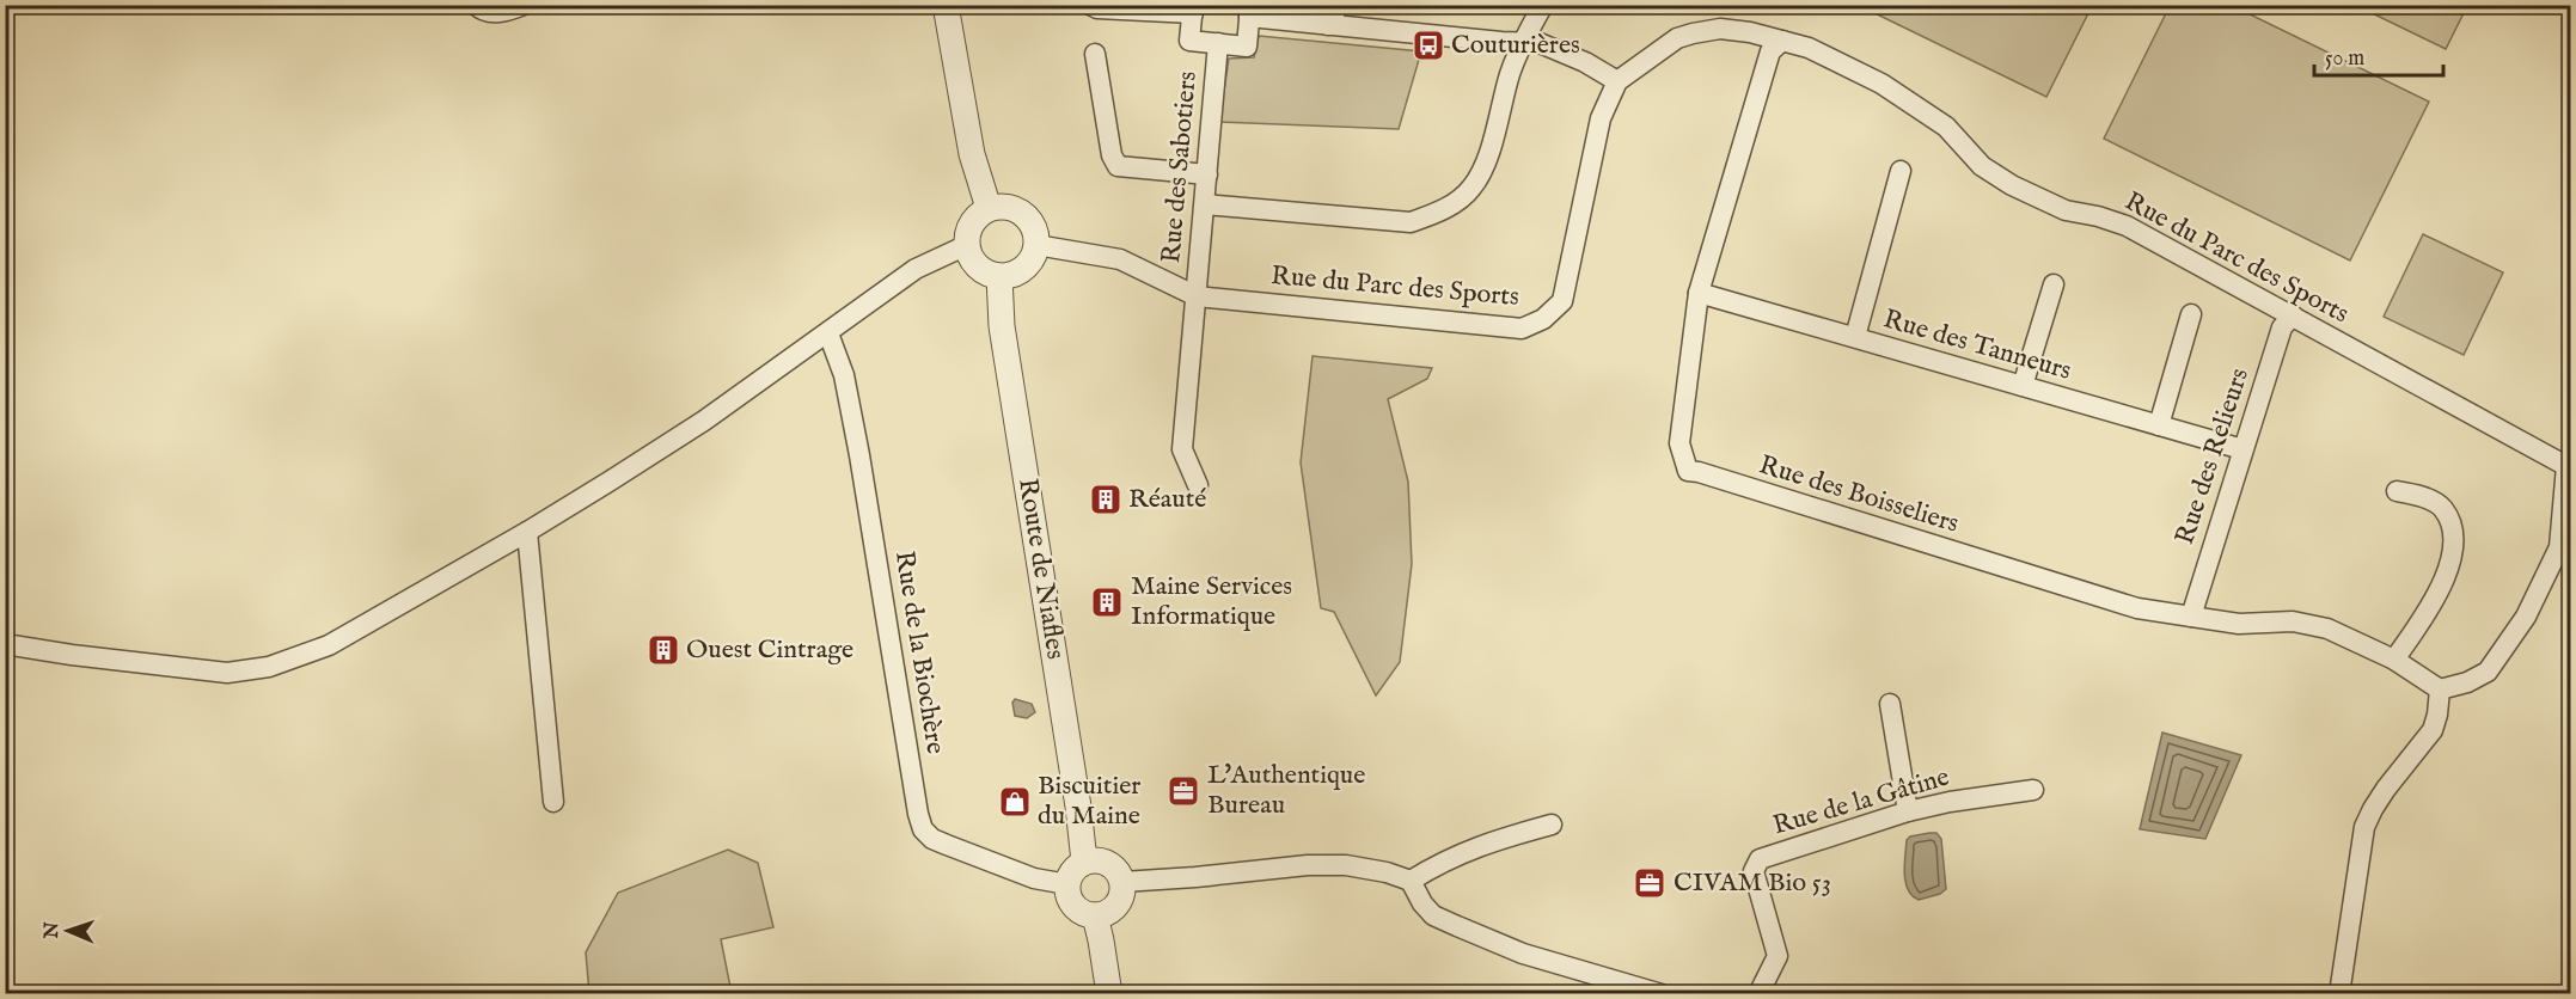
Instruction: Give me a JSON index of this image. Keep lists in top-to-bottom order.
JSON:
{
  "streets": {
    "street": [
      "Rue des Sabotiers",
      "Rue du Parc des Sports",
      "Rue des Tanneurs",
      "Rue des Relieurs",
      "Rue des Boisseliers",
      "Route de Niafles",
      "Rue de la Biochère",
      "Rue de la Gâtine"
    ]
  },
  "crossings": [
    ["Rue des Sabotiers", "Rue du Parc des Sports"],
    ["Rue du Parc des Sports", "Rue des Relieurs"],
    ["Rue du Parc des Sports", "Rue des Boisseliers"],
    ["Rue du Parc des Sports", "Route de Niafles"],
    ["Rue des Tanneurs", "Rue des Relieurs"],
    ["Rue des Tanneurs", "Rue des Boisseliers"],
    ["Rue des Relieurs", "Rue des Boisseliers"],
    ["Route de Niafles", "Rue de la Biochère"]
  ],
  "places": {
    "bus stop": ["Couturières"],
    "building": ["Réauté", "Maine Services Informatique", "Ouest Cintrage"],
    "office": ["L'Authentique Bureau", "CIVAM Bio 53"],
    "shop": ["Biscuitier du Maine"]
  },
  "scale_bar": "50 m",
  "north": "left"
}
